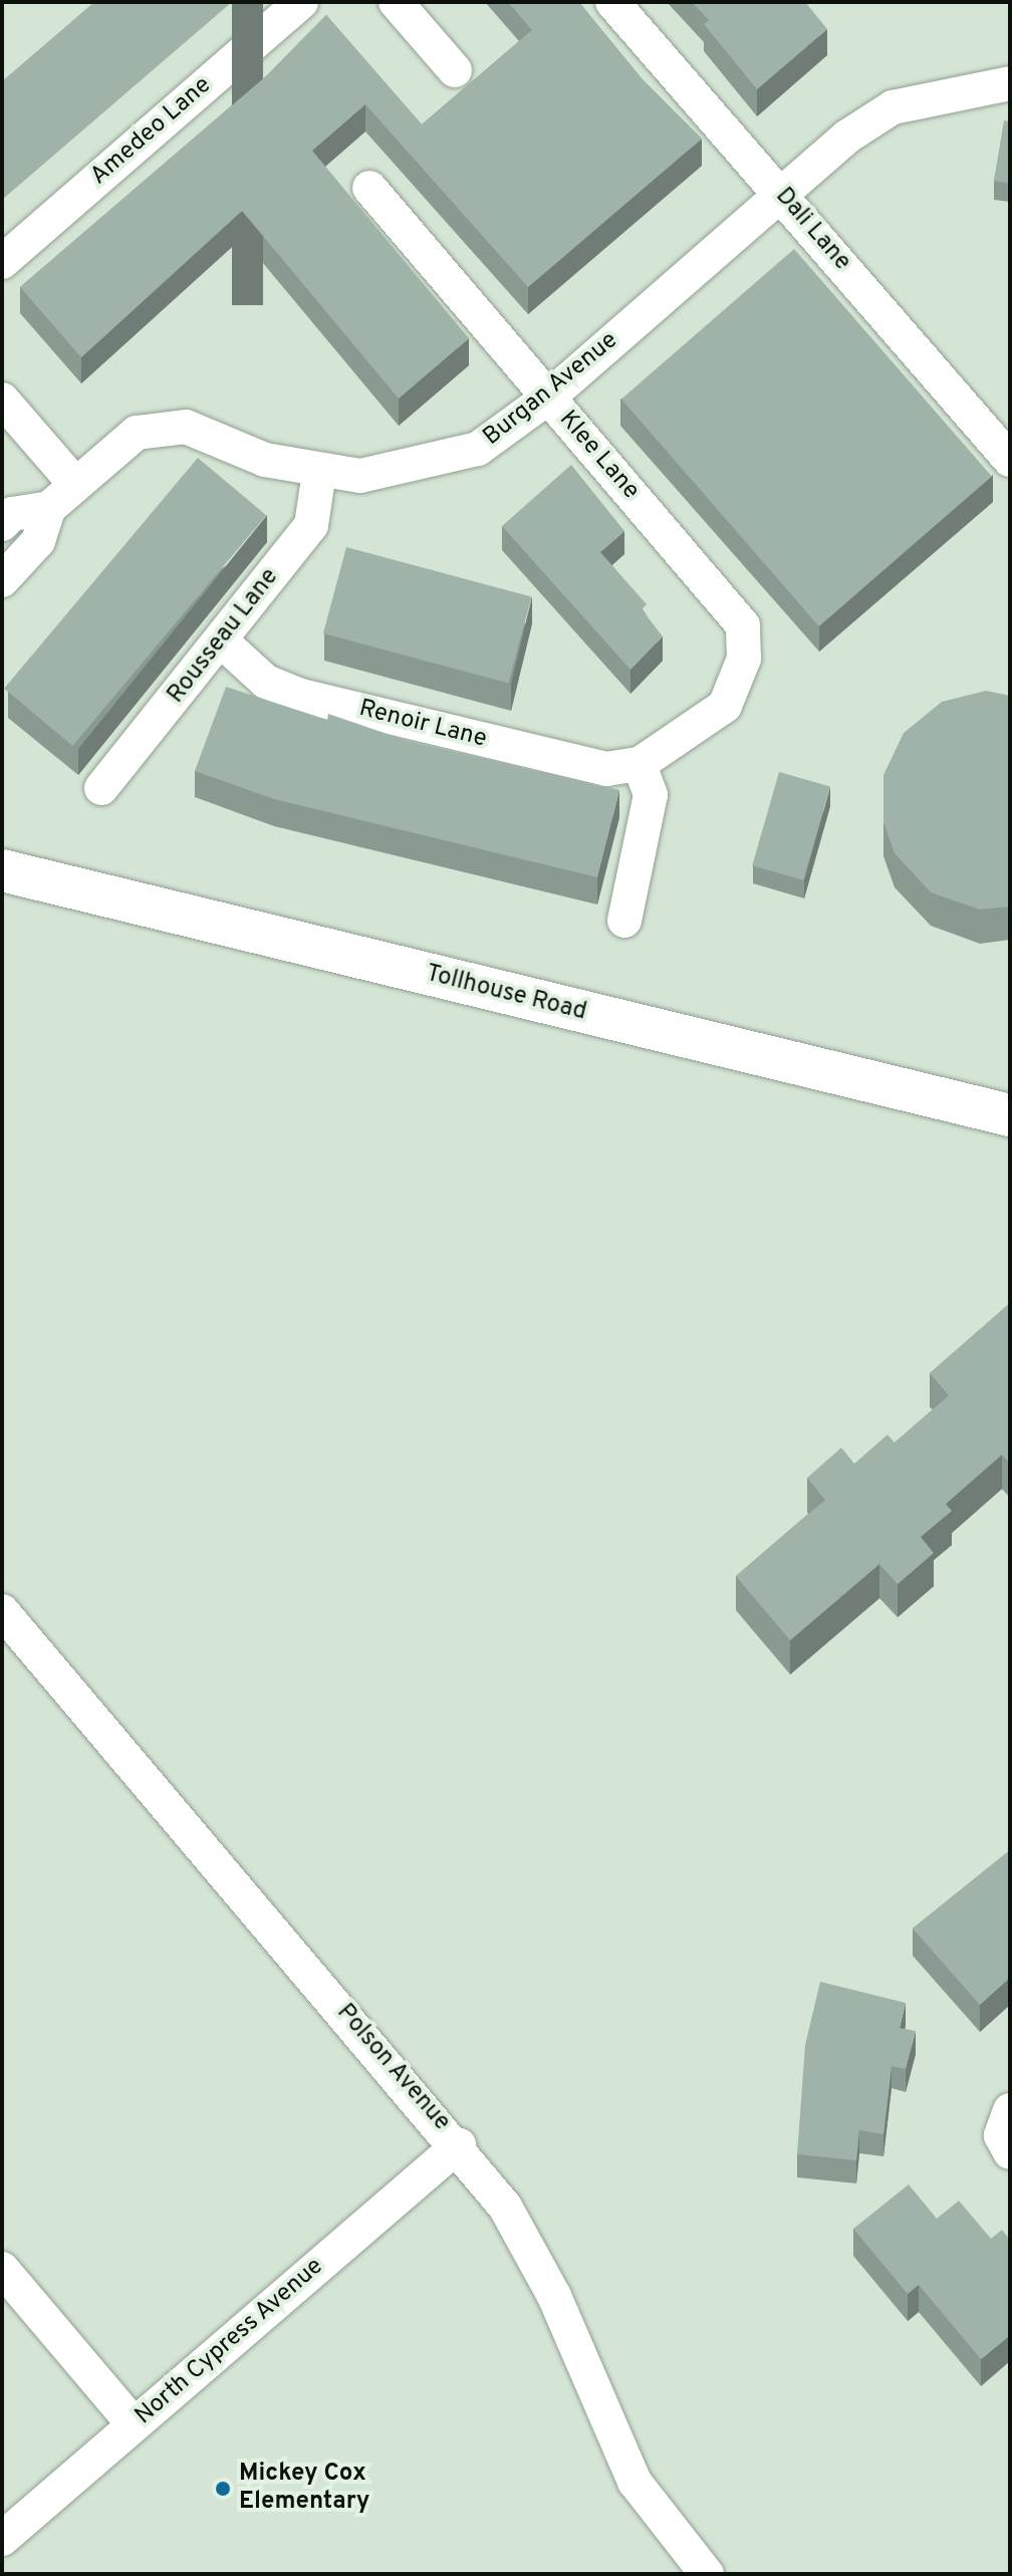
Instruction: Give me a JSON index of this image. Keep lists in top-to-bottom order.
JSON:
{
  "streets": {
    "street": [
      "Amedeo Lane",
      "Dali Lane",
      "Burgan Avenue",
      "Klee Lane",
      "Rousseau Lane",
      "Renoir Lane",
      "Tollhouse Road",
      "Polson Avenue",
      "North Cypress Avenue"
    ]
  },
  "crossings": [
    ["Dali Lane", "Burgan Avenue"],
    ["Burgan Avenue", "Klee Lane"],
    ["Burgan Avenue", "Rousseau Lane"],
    ["Klee Lane", "Renoir Lane"],
    ["Rousseau Lane", "Renoir Lane"],
    ["Polson Avenue", "North Cypress Avenue"]
  ],
  "places": ["Mickey Cox Elementary"]
}
